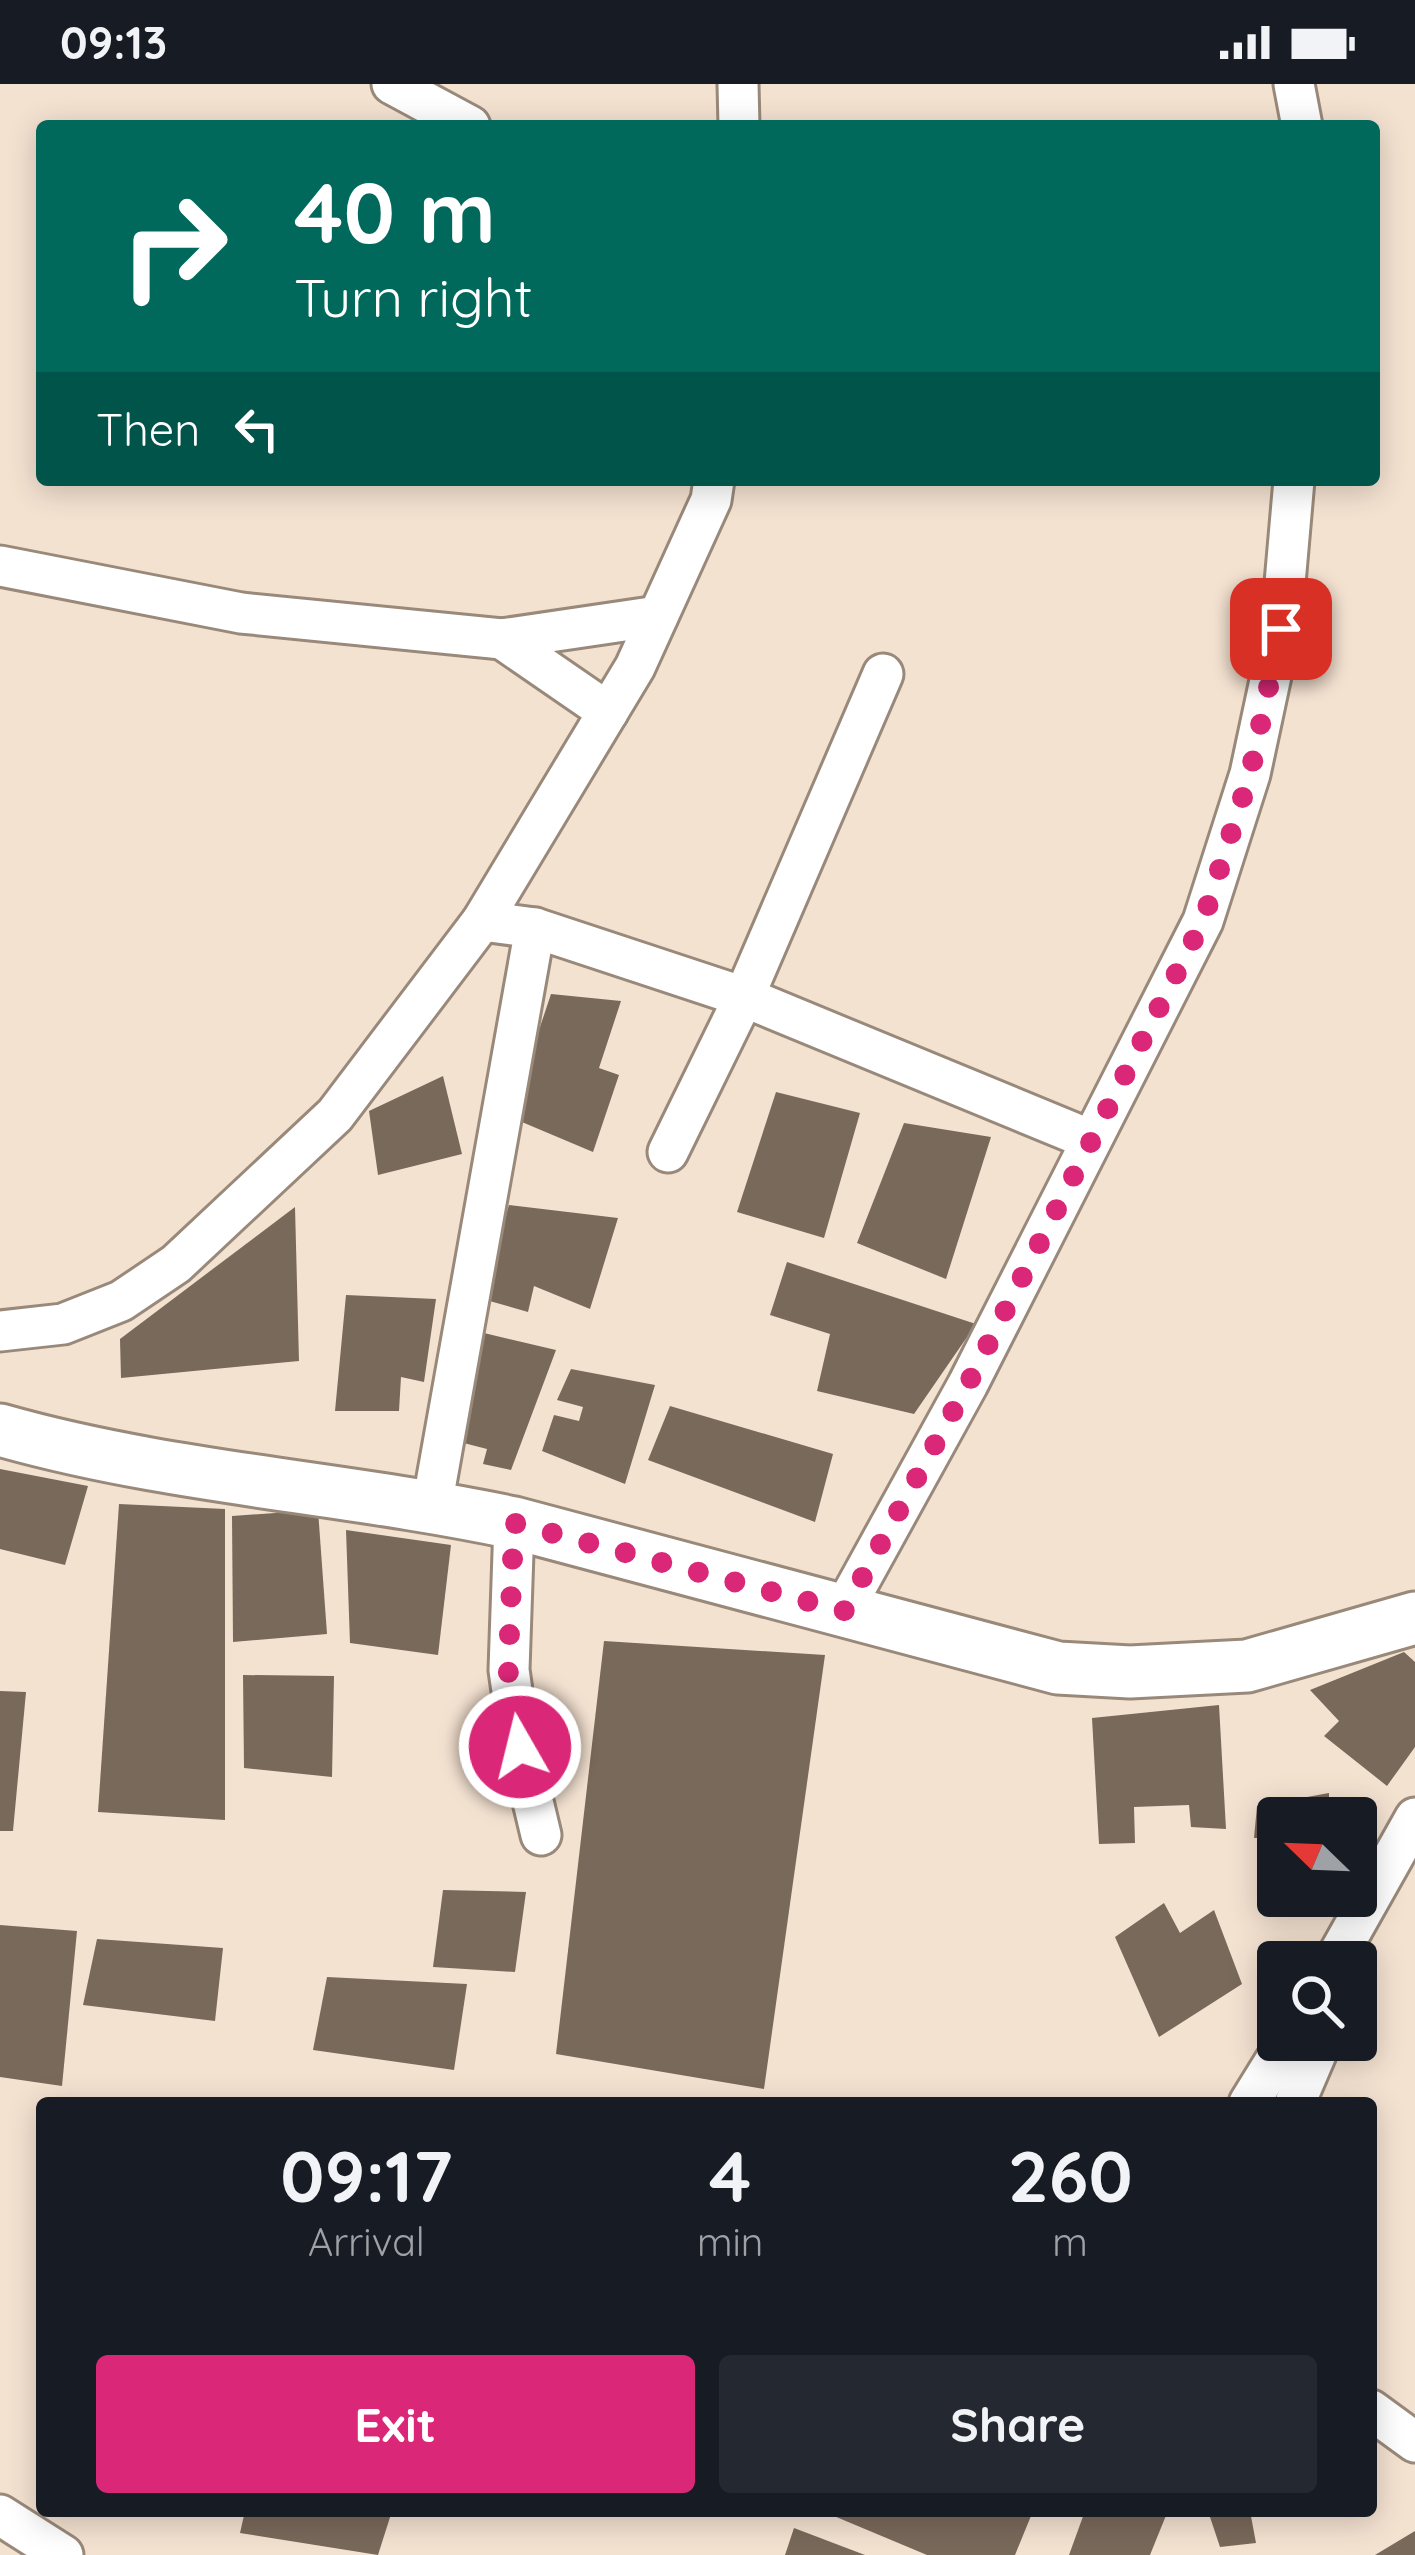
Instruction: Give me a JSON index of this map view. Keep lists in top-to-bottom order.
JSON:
{
  "north": "top left",
  "page": {
    "status": "09:13",
    "turn": ["40 m", "Turn right"],
    "then": "Then",
    "eta": [
      "09:17",
      "Arrival",
      "4",
      "min",
      "260",
      "m"
    ],
    "buttons": ["Exit", "Share"]
  }
}
